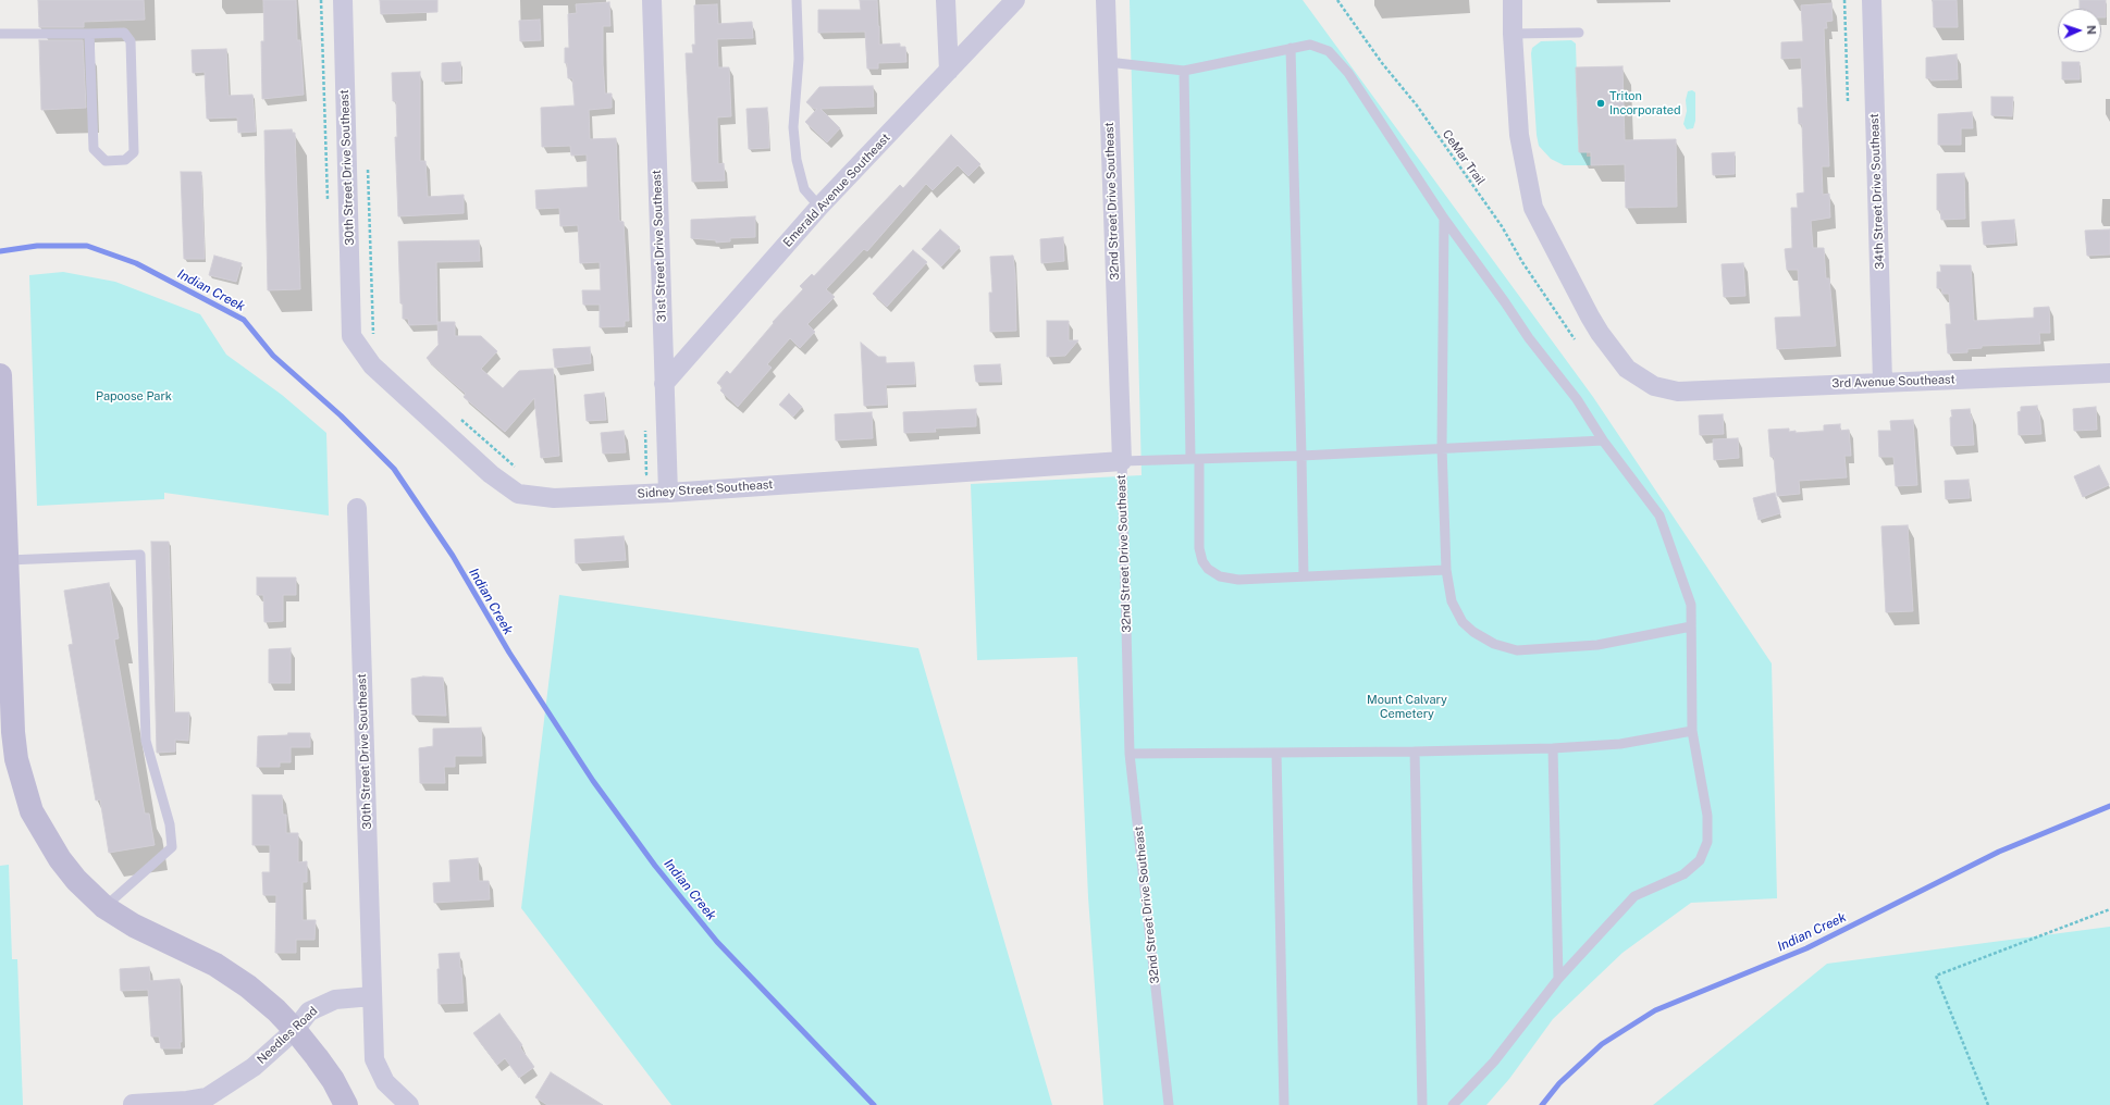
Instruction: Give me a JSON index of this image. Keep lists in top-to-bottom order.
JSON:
{
  "streets": {
    "street": [
      "30th Street Drive Southeast",
      "Emerald Avenue Southeast",
      "34th Street Drive Southeast",
      "32nd Street Drive Southeast",
      "31st Street Drive Southeast",
      "3rd Avenue Southeast",
      "Sidney Street Southeast",
      "Needles Road"
    ],
    "path": ["CeMar Trail"]
  },
  "crossings": [
    ["30th Street Drive Southeast", "Sidney Street Southeast"],
    ["30th Street Drive Southeast", "Needles Road"],
    ["Emerald Avenue Southeast", "31st Street Drive Southeast"],
    ["34th Street Drive Southeast", "3rd Avenue Southeast"],
    ["32nd Street Drive Southeast", "Sidney Street Southeast"],
    ["31st Street Drive Southeast", "Sidney Street Southeast"]
  ],
  "water": ["Indian Creek"],
  "parks": ["Papoose Park", "Mount Calvary Cemetery"],
  "places": ["Triton Incorporated"],
  "north": "right"
}
